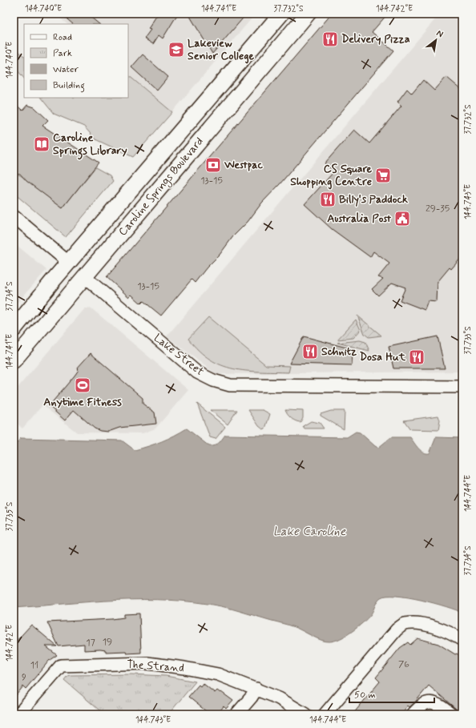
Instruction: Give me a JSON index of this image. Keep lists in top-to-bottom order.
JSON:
{
  "streets": {
    "main road": ["Caroline Springs Boulevard", "Lake Street"],
    "street": ["The Strand"]
  },
  "crossings": [
    ["Caroline Springs Boulevard", "Lake Street"]
  ],
  "water": ["Lake Caroline"],
  "places": {
    "restaurant": [
      "Delivery Pizza",
      "Billy's Paddock",
      "Schnitz",
      "Dosa Hut"
    ],
    "school or university": ["Lakeview Senior College"],
    "library": ["Caroline Springs Library"],
    "bank": ["Westpac"],
    "supermarket": ["CS Square Shopping Centre"],
    "public building": ["Australia Post"],
    "sports": ["Anytime Fitness"]
  },
  "house_numbers": [
    "13-15",
    "29-35",
    "13-15",
    "19",
    "17",
    "76",
    "11",
    "9"
  ],
  "legend": [
    "Road",
    "Park",
    "Water",
    "Building"
  ],
  "scale_bar": "50 m",
  "north": "top right",
  "coordinates": [
    "144.740°E",
    "144.741°E",
    "37.732°S",
    "144.742°E",
    "144.743°E",
    "37.734°S",
    "37.733°S",
    "144.744°E",
    "37.735°S"
  ]
}
